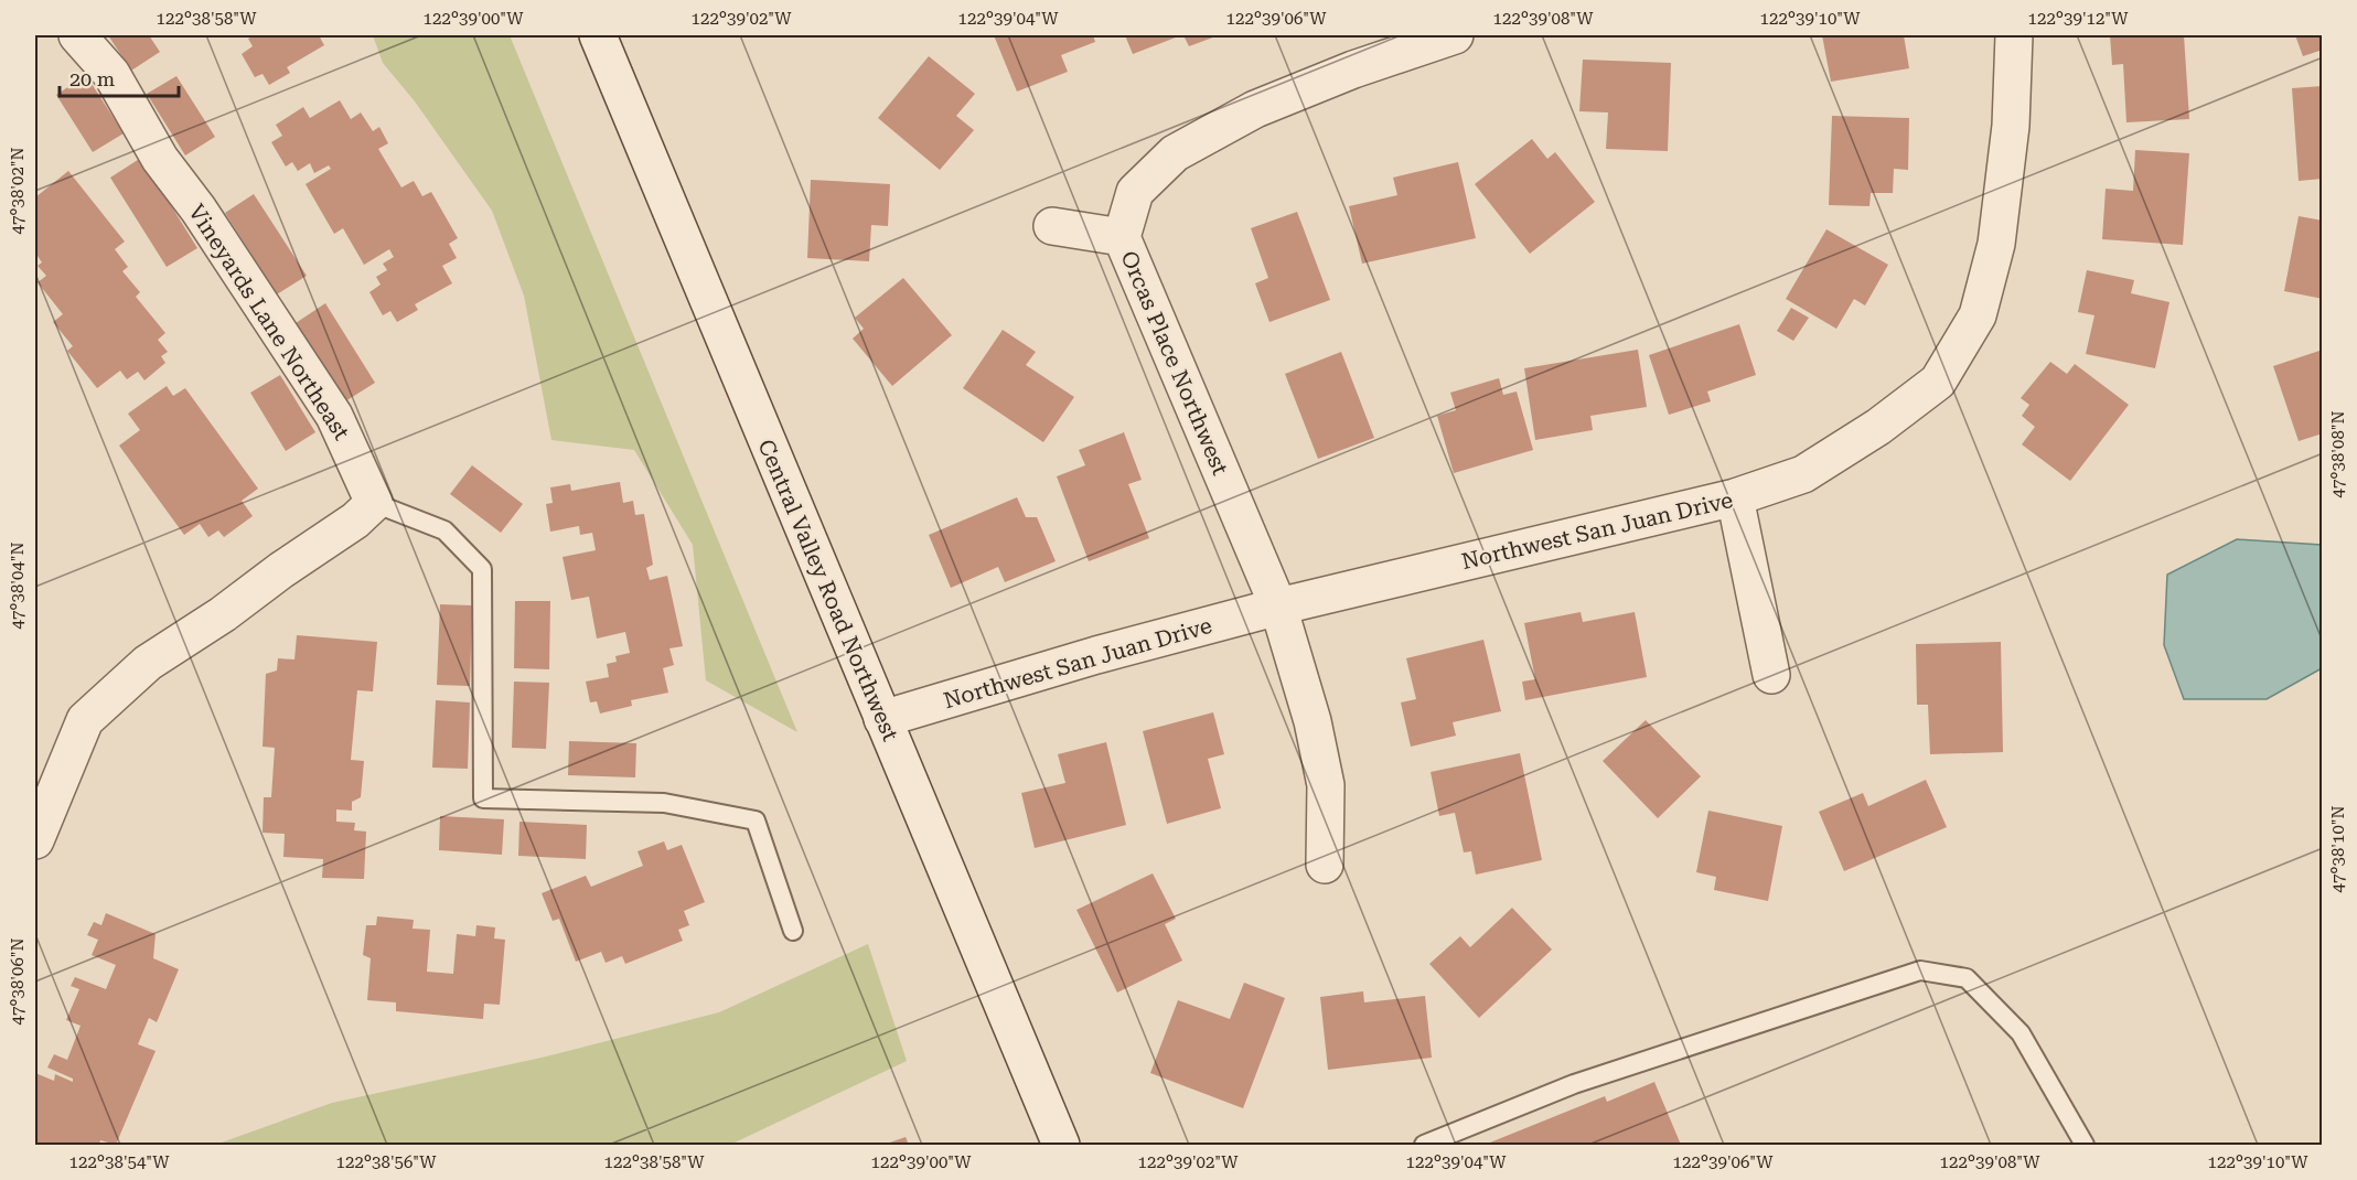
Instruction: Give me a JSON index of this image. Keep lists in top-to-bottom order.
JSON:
{
  "streets": {
    "street": [
      "Vineyards Lane Northeast",
      "Orcas Place Northwest",
      "Northwest San Juan Drive",
      "Central Valley Road Northwest"
    ]
  },
  "crossings": [
    ["Orcas Place Northwest", "Northwest San Juan Drive"],
    ["Northwest San Juan Drive", "Central Valley Road Northwest"]
  ],
  "scale_bar": "20 m",
  "coordinates": [
    "122°38'58\"W",
    "122°39'00\"W",
    "122°39'02\"W",
    "122°39'04\"W",
    "122°39'06\"W",
    "122°39'08\"W",
    "122°39'10\"W",
    "122°39'12\"W",
    "47°38'02\"N",
    "47°38'08\"N",
    "47°38'04\"N",
    "47°38'10\"N",
    "47°38'06\"N",
    "122°38'54\"W",
    "122°38'56\"W"
  ]
}
